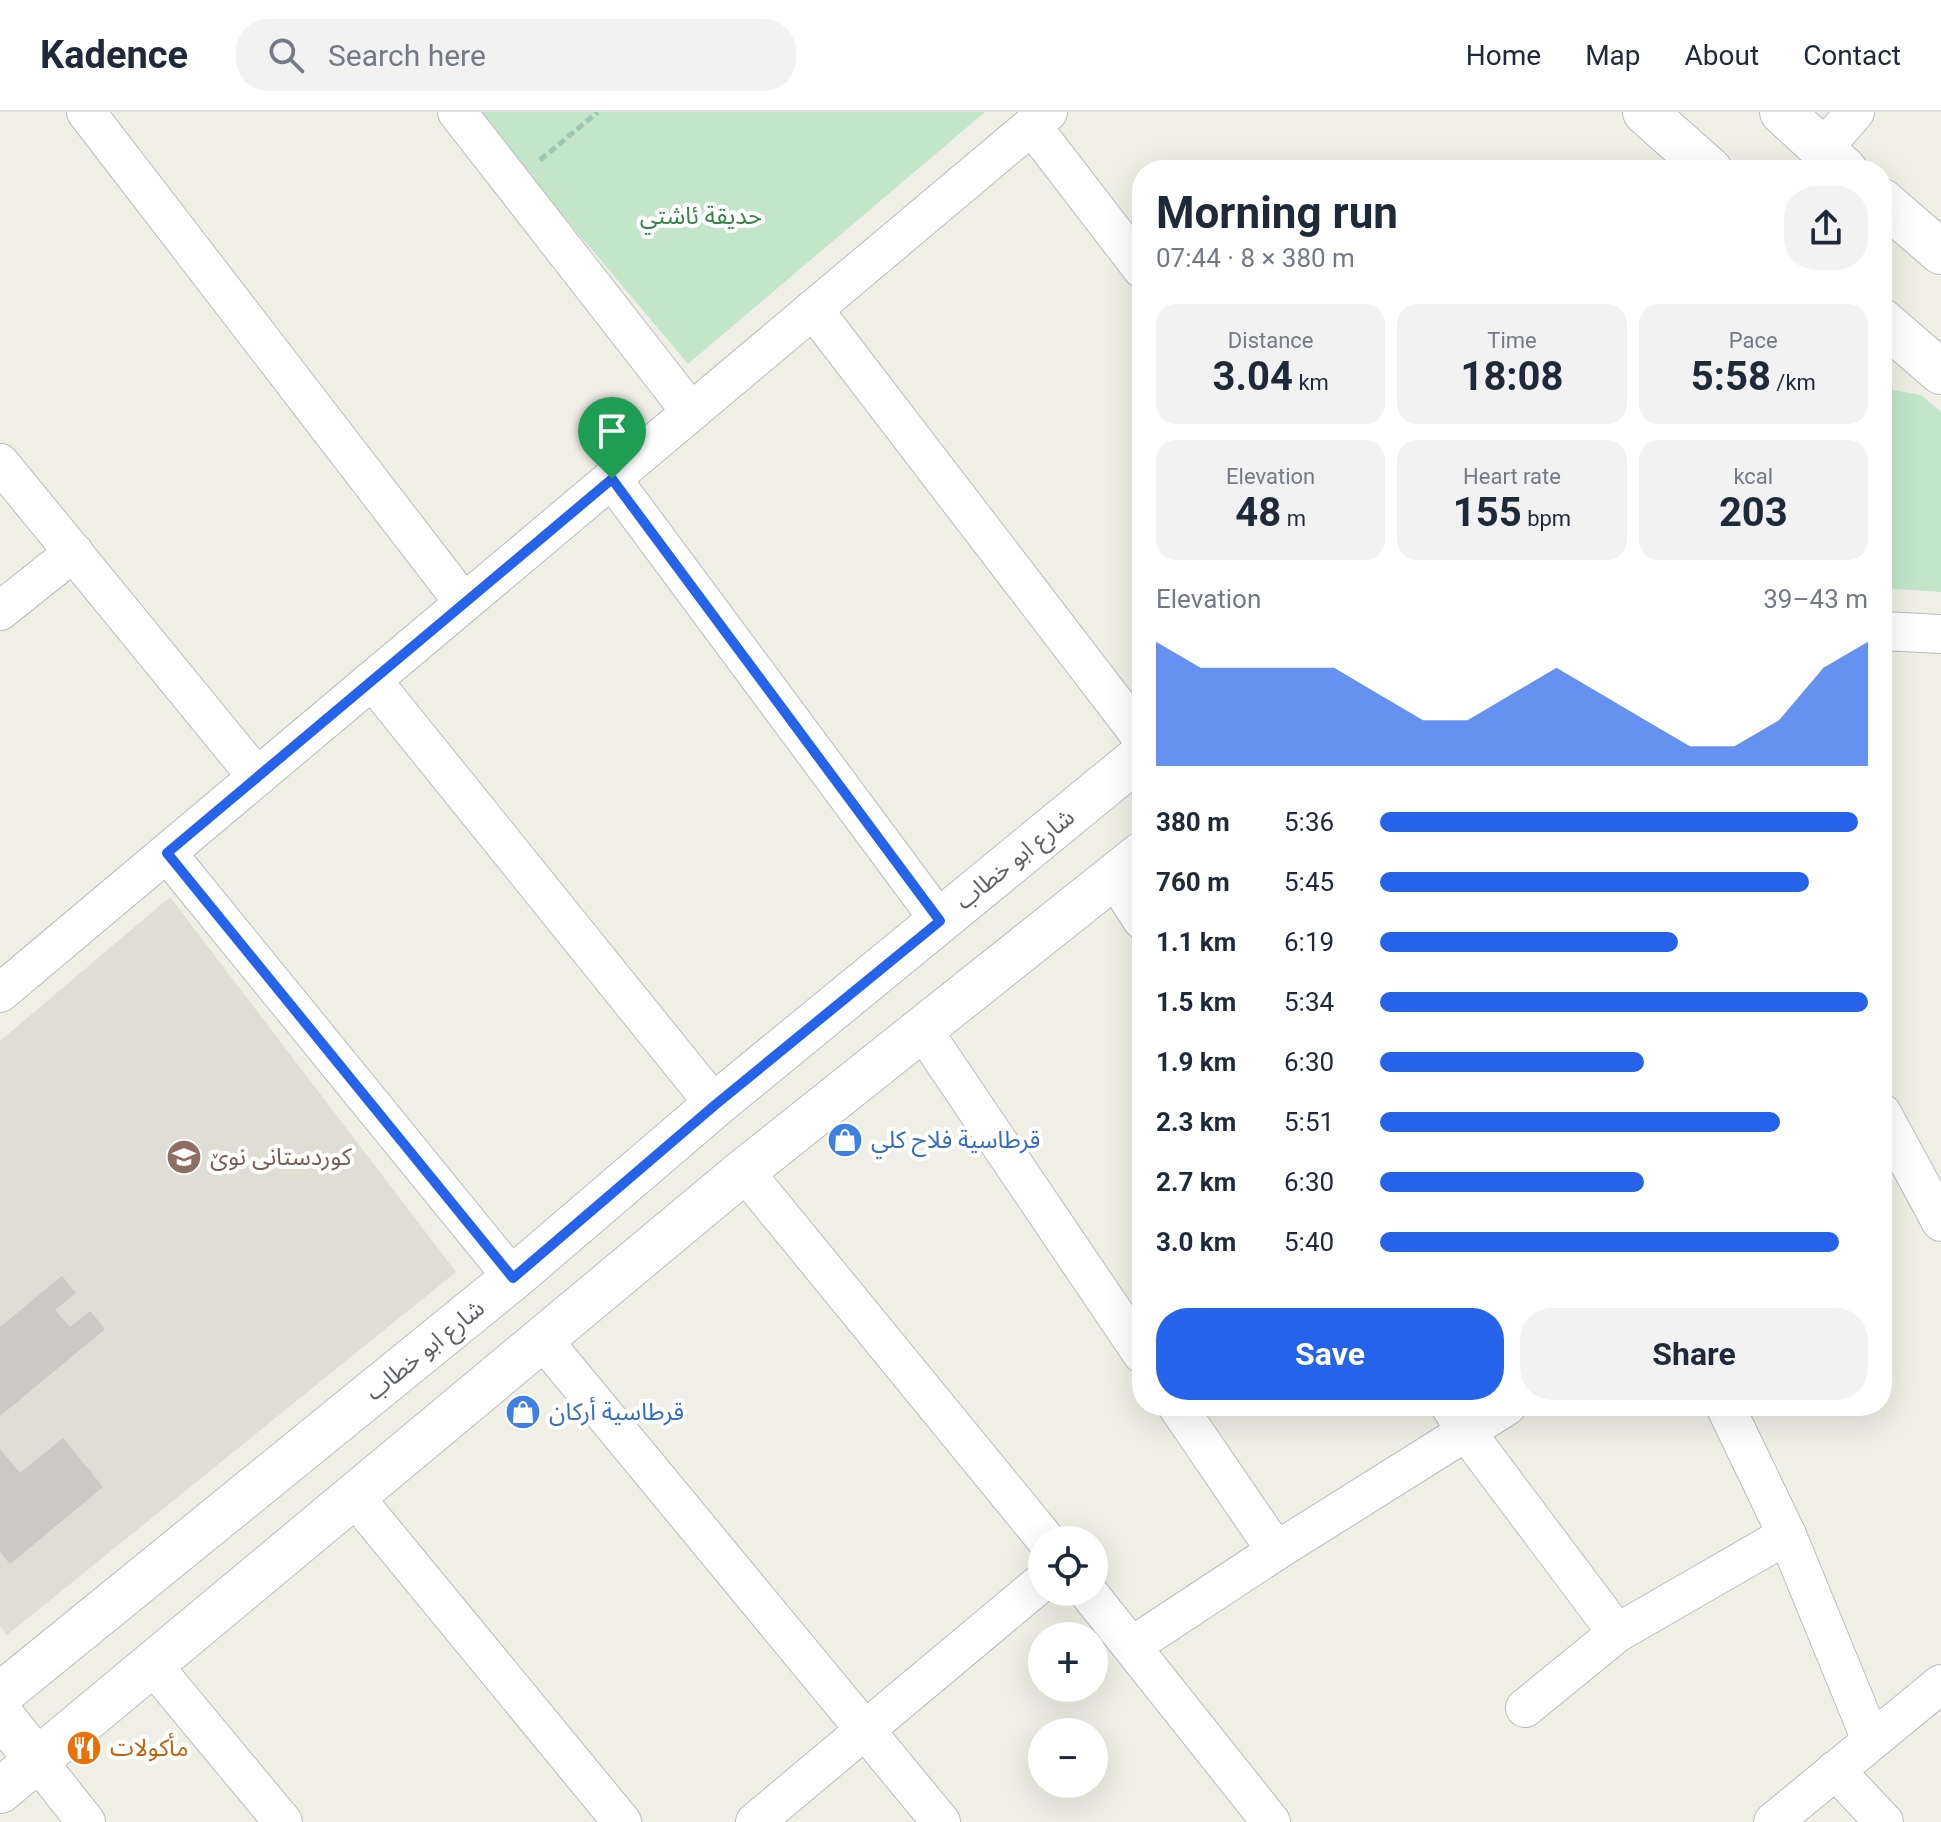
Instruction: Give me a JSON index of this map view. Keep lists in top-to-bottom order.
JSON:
{
  "streets": {
    "main road": ["شارع ابو خطاب"]
  },
  "parks": ["حديقة ئاشتي"],
  "places": {
    "shop": ["قرطاسية فلاح كلي", "قرطاسية أركان"],
    "school or university": ["کوردستانی نوێ"],
    "restaurant": ["مأكولات"]
  },
  "page": {
    "header": "Kadence",
    "search": "Search here",
    "nav": [
      "Home",
      "Map",
      "About",
      "Contact"
    ],
    "heading": ["Morning run", "07:44 · 8 × 380 m"],
    "stats": [
      ["Distance", "3.04 km"],
      ["Time", "18:08"],
      ["Pace", "5:58 /km"],
      ["Elevation", "48 m"],
      ["Heart rate", "155 bpm"],
      ["kcal", "203"]
    ],
    "chart": ["Elevation", "39–43 m"],
    "list": [
      {
        "name": "380 m",
        "note": "5:36"
      },
      {
        "name": "760 m",
        "note": "5:45"
      },
      {
        "name": "1.1 km",
        "note": "6:19"
      },
      {
        "name": "1.5 km",
        "note": "5:34"
      },
      {
        "name": "1.9 km",
        "note": "6:30"
      },
      {
        "name": "2.3 km",
        "note": "5:51"
      },
      {
        "name": "2.7 km",
        "note": "6:30"
      },
      {
        "name": "3.0 km",
        "note": "5:40"
      }
    ],
    "buttons": ["Save", "Share"],
    "map_buttons": ["+", "−"]
  }
}
